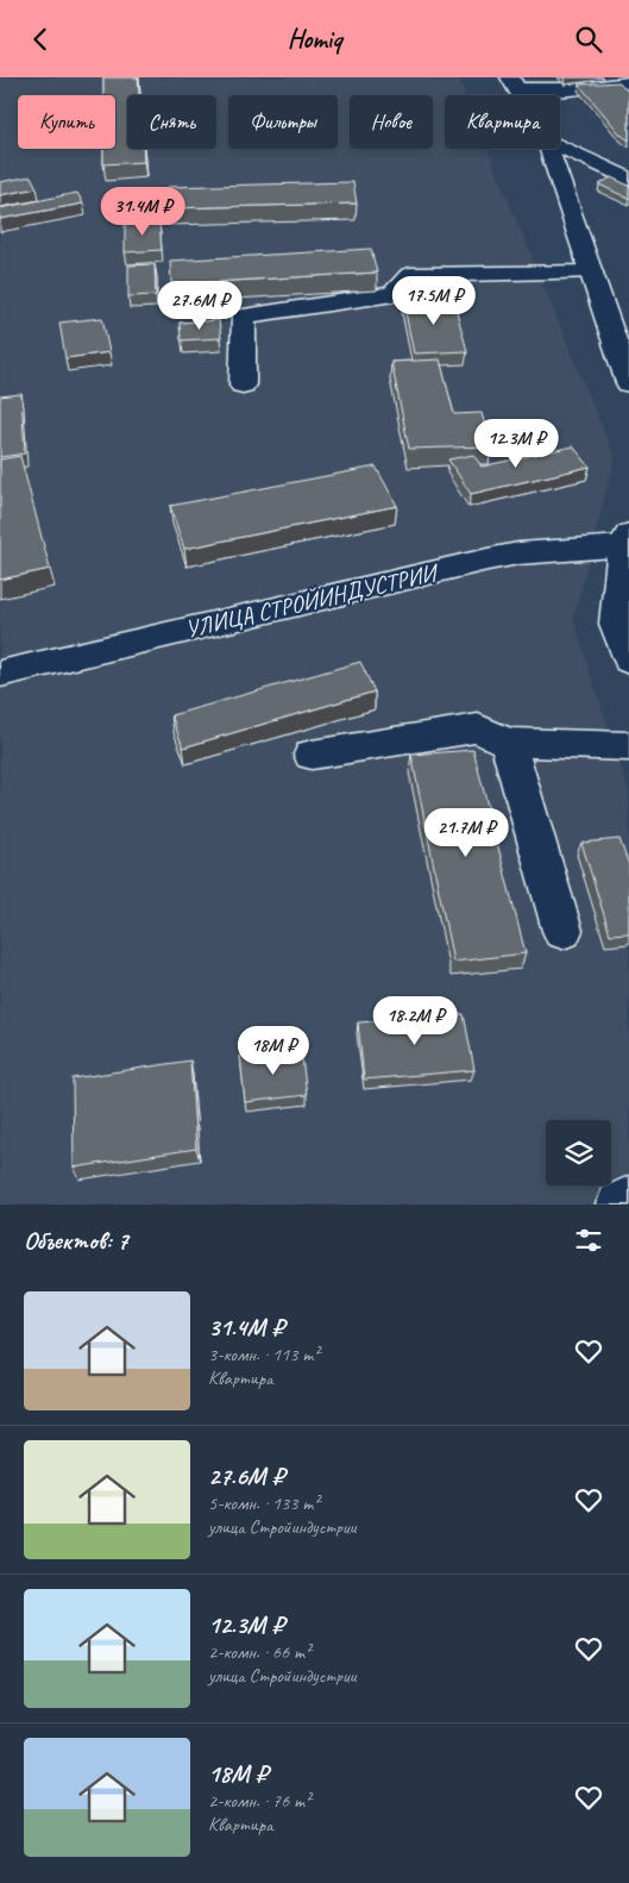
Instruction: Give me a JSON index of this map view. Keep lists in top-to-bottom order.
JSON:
{
  "streets": {
    "street": ["УЛИЦА СТРОЙИНДУСТРИИ"]
  },
  "page": {
    "header": "Homiq",
    "chip": [
      "Купить",
      "Снять",
      "Фильтры",
      "Новое",
      "Квартира"
    ],
    "price": [
      "31.4M ₽",
      "17.5M ₽",
      "27.6M ₽",
      "12.3M ₽",
      "21.7M ₽",
      "18.2M ₽",
      "18M ₽"
    ],
    "heading": "Объектов: 7",
    "list": [
      {
        "name": "31.4M ₽",
        "note": "3-комн. · 113 m² · Квартира"
      },
      {
        "name": "27.6M ₽",
        "note": "5-комн. · 133 m² · улица Стройиндустрии"
      },
      {
        "name": "12.3M ₽",
        "note": "2-комн. · 66 m² · улица Стройиндустрии"
      },
      {
        "name": "18M ₽",
        "note": "2-комн. · 76 m² · Квартира"
      }
    ]
  }
}
